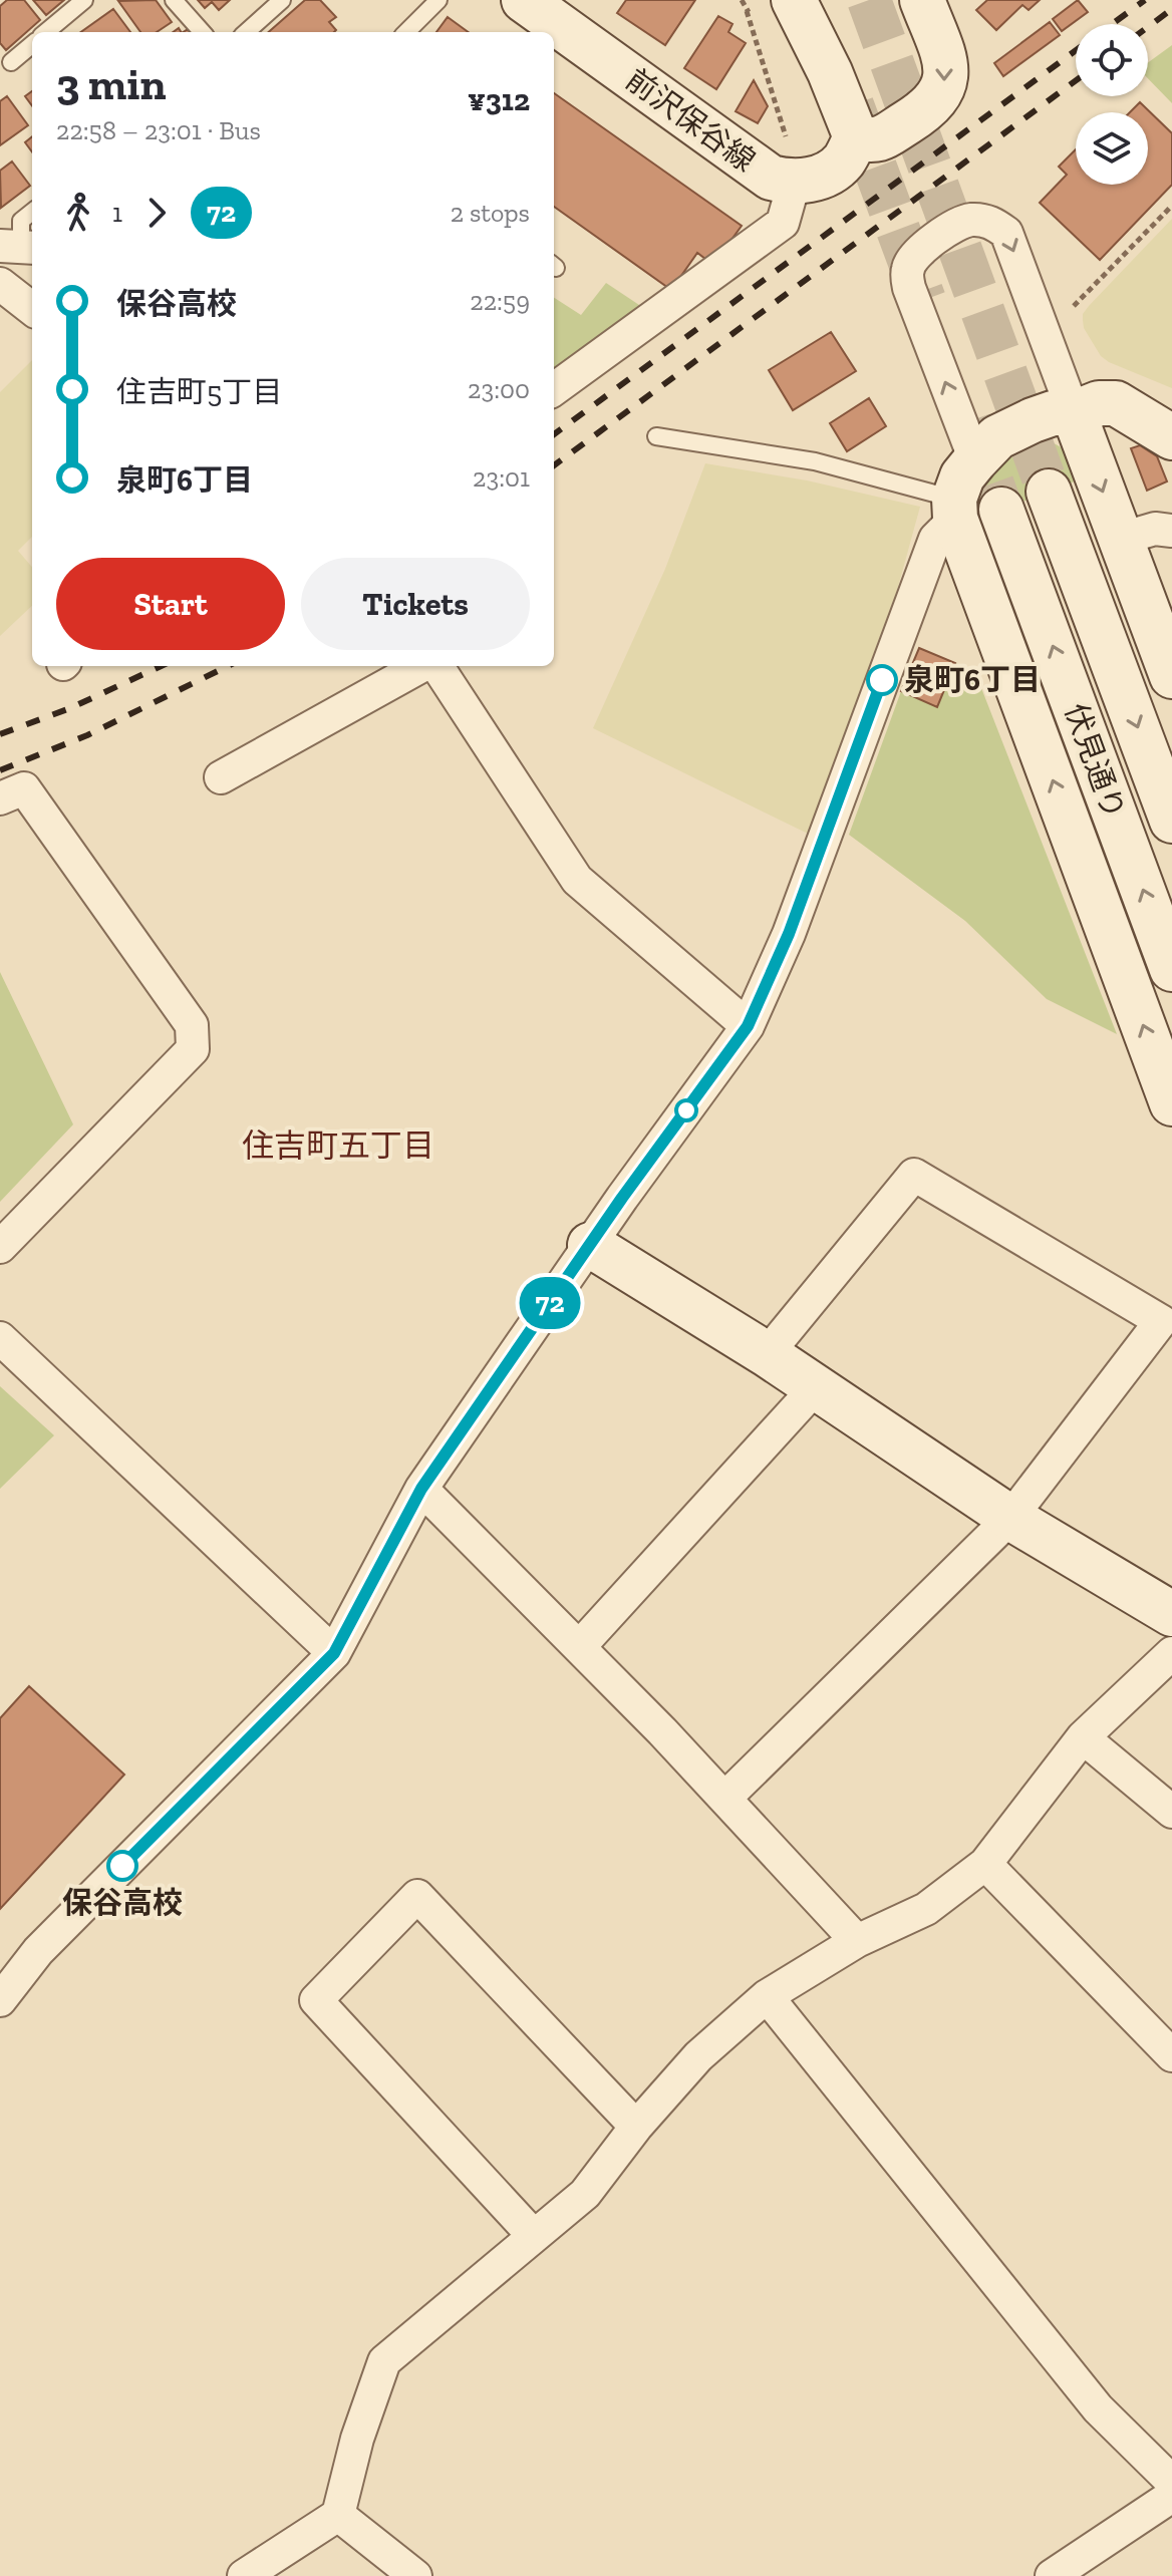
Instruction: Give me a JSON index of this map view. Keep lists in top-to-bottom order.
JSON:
{
  "streets": {
    "main road": ["前沢保谷線", "伏見通り"]
  },
  "districts": ["住吉町五丁目"],
  "places": ["泉町6丁目", "保谷高校"],
  "lines": ["bus line 72"],
  "page": {
    "on_map": "72",
    "heading": ["3 min", "22:58 – 23:01 · Bus", "¥312"],
    "legs": ["1", "72", "2 stops"],
    "list": [
      {
        "name": "保谷高校",
        "value": "22:59"
      },
      {
        "name": "住吉町5丁目",
        "value": "23:00"
      },
      {
        "name": "泉町6丁目",
        "value": "23:01"
      }
    ],
    "buttons": ["Start", "Tickets"]
  }
}
